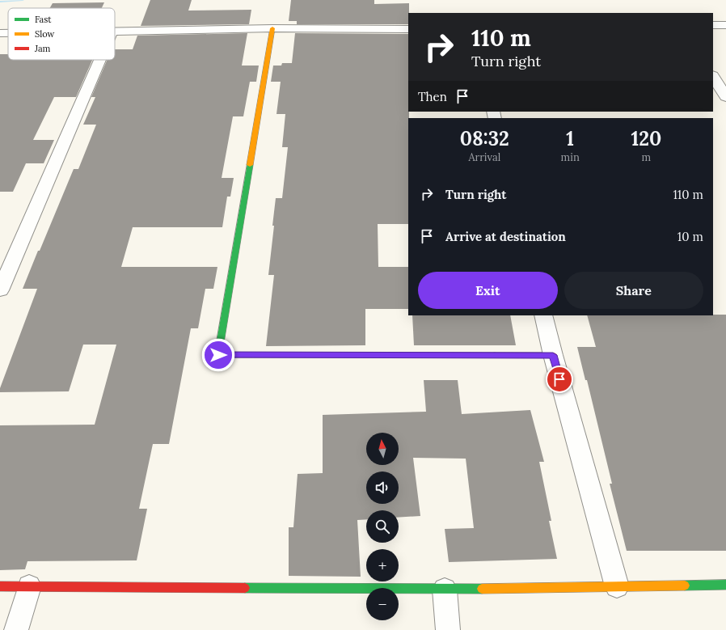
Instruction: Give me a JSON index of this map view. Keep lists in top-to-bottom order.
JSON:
{
  "legend": ["Fast", "Slow", "Jam"],
  "north": "top",
  "page": {
    "turn": ["110 m", "Turn right"],
    "then": "Then",
    "eta": [
      "08:32",
      "Arrival",
      "1",
      "min",
      "120",
      "m"
    ],
    "list": [
      {
        "name": "Turn right",
        "value": "110 m"
      },
      {
        "name": "Arrive at destination",
        "value": "10 m"
      }
    ],
    "buttons": ["Exit", "Share"],
    "map_buttons": ["+", "−"]
  }
}
